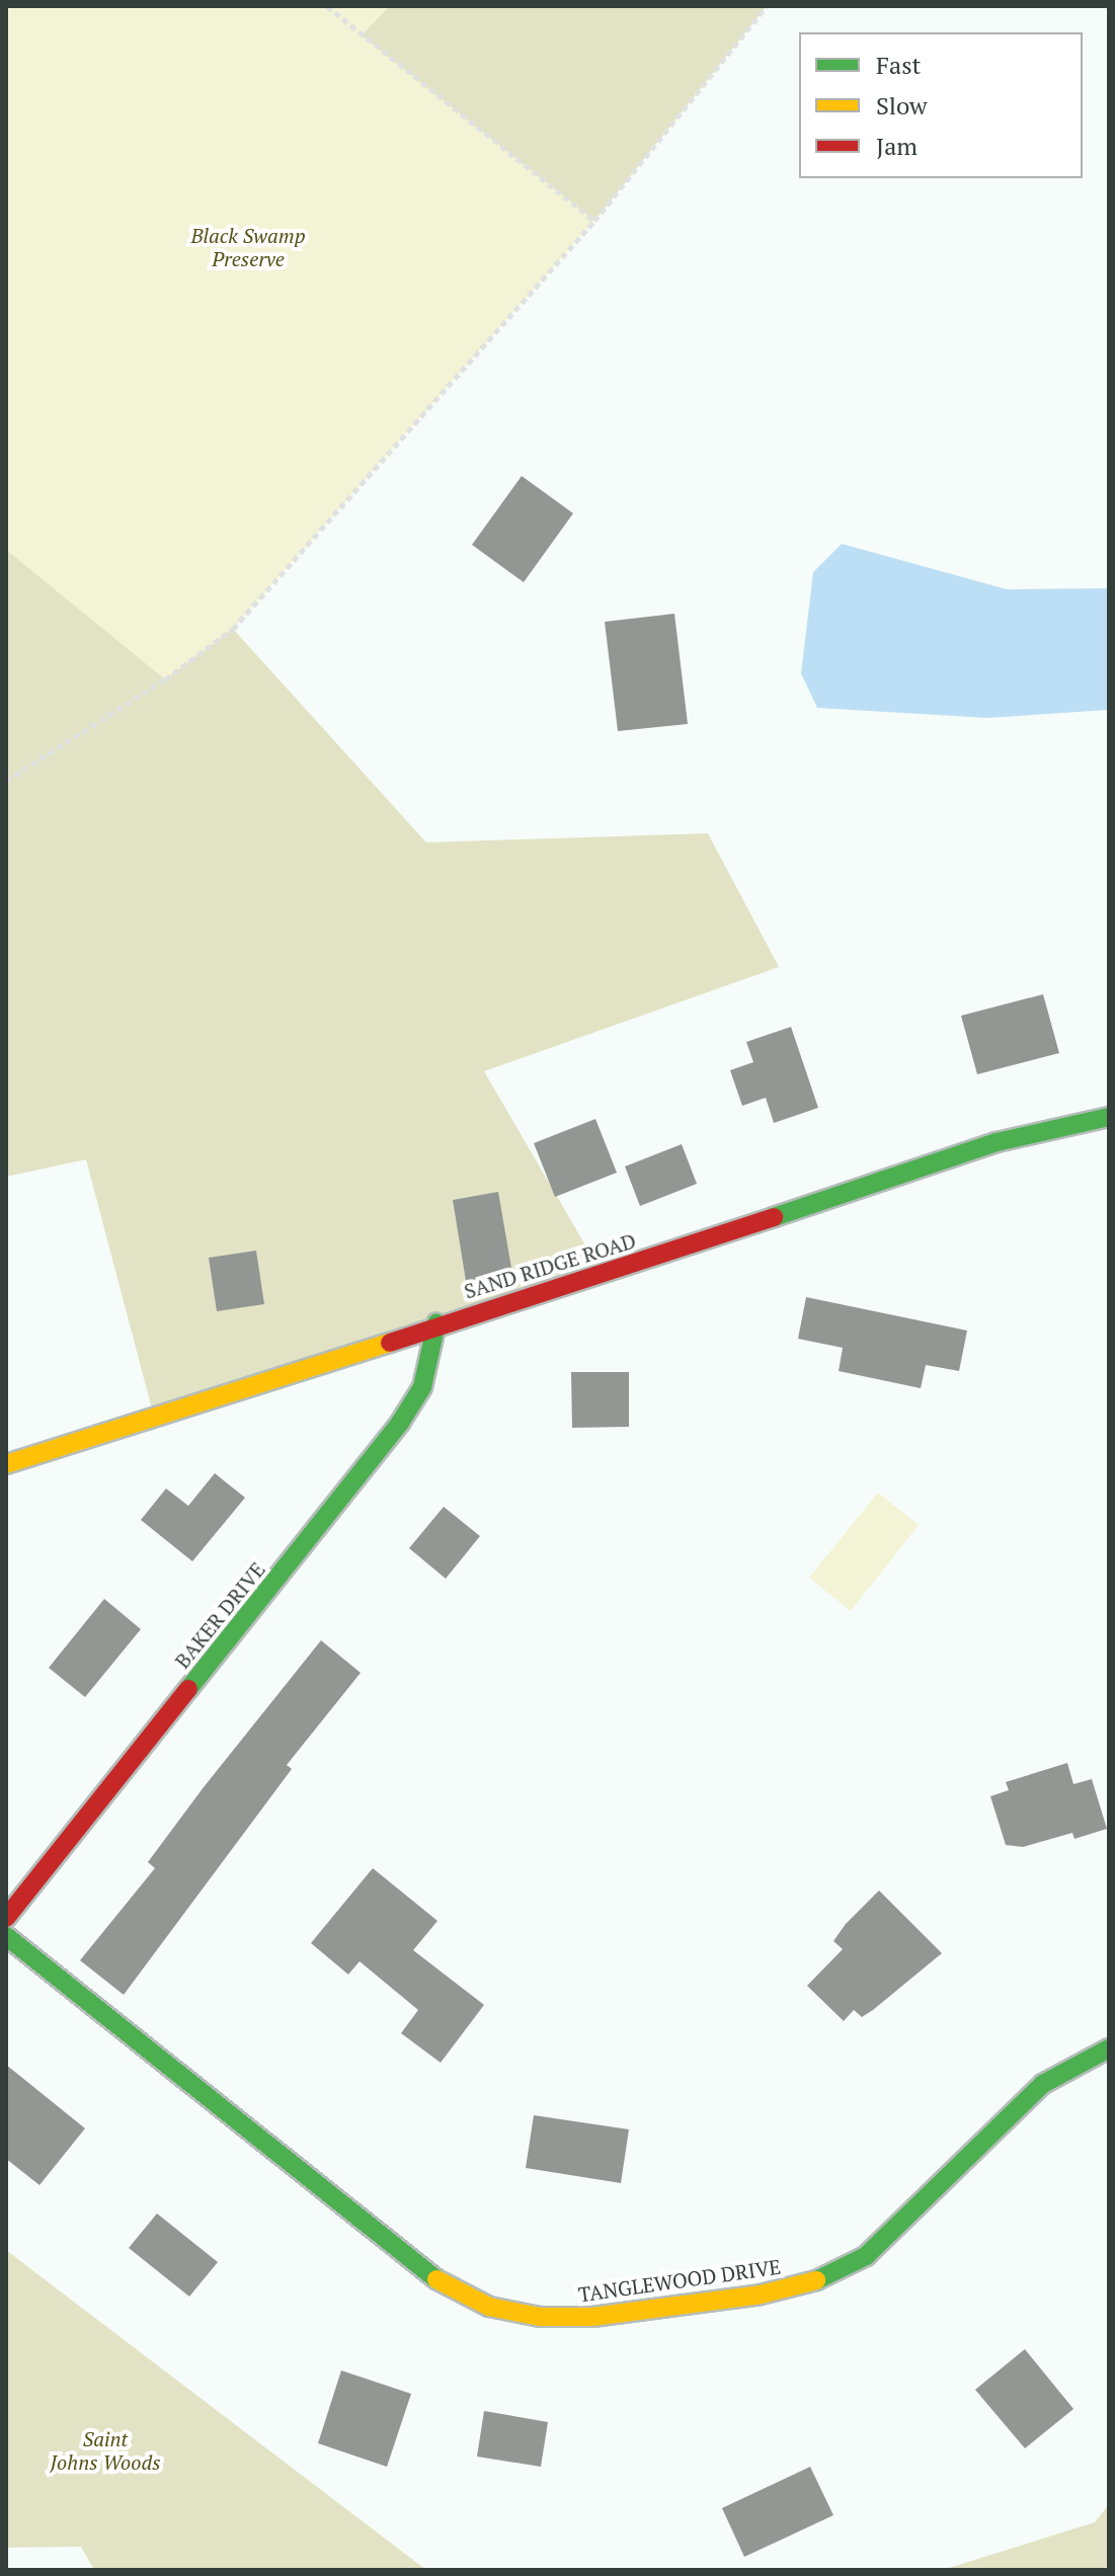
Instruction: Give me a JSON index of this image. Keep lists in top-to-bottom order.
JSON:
{
  "streets": {
    "street": ["SAND RIDGE ROAD", "BAKER DRIVE", "TANGLEWOOD DRIVE"]
  },
  "crossings": [
    ["SAND RIDGE ROAD", "BAKER DRIVE"]
  ],
  "parks": ["Black Swamp Preserve", "Saint Johns Woods"],
  "legend": ["Fast", "Slow", "Jam"]
}
